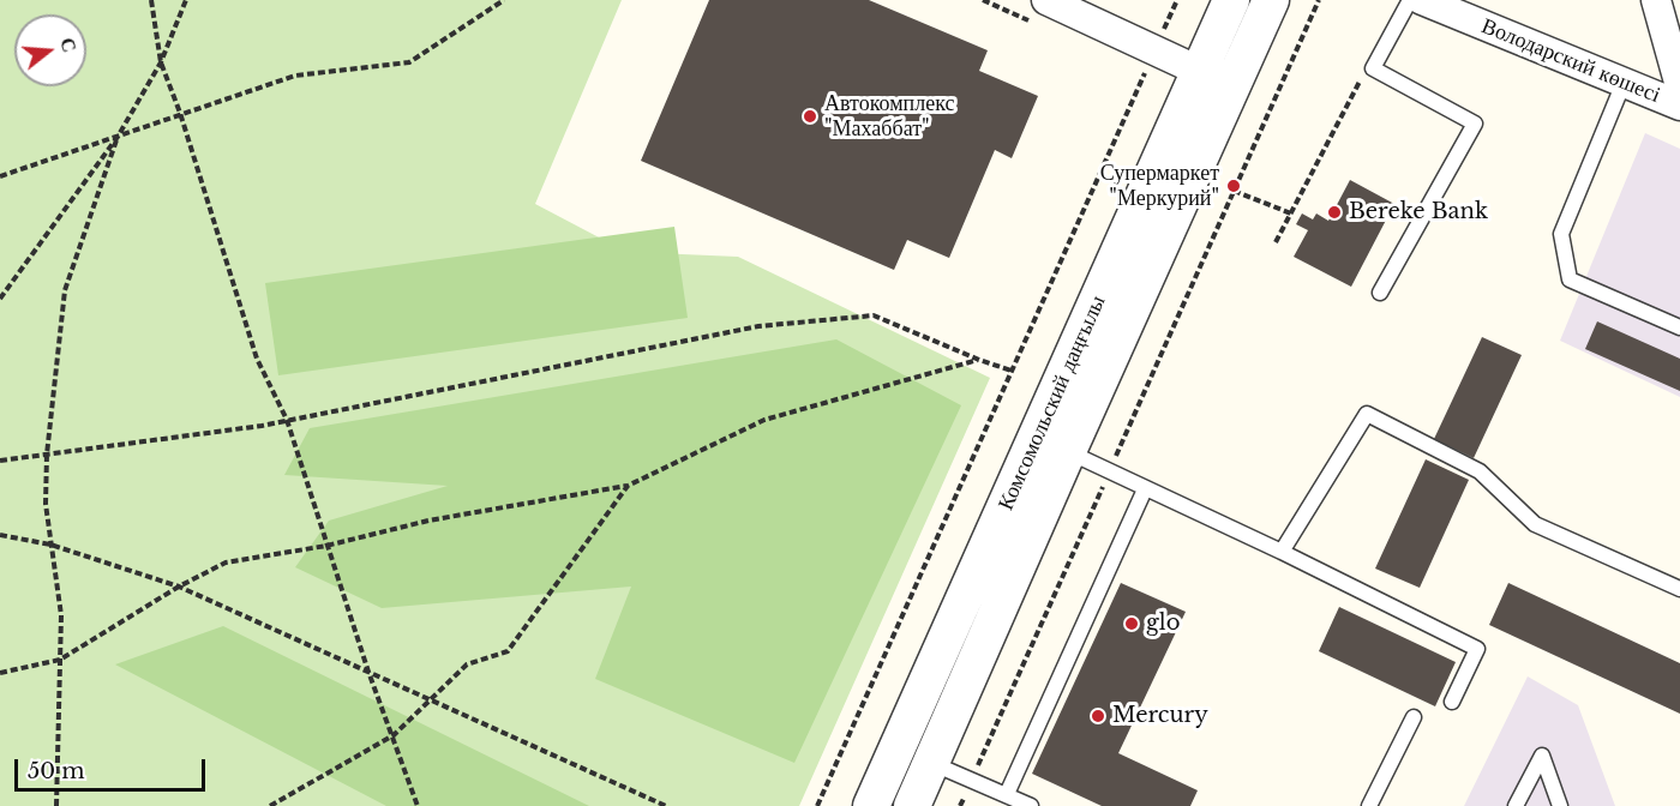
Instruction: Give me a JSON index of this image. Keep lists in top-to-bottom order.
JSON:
{
  "streets": {
    "street": ["Володарский көшесі", "Комсомольский даңғылы"]
  },
  "places": [
    "Автокомплекс \"Махаббат\"",
    "Супермаркет \"Меркурий\"",
    "Bereke Bank",
    "glo",
    "Mercury"
  ],
  "scale_bar": "50 m",
  "north": "right"
}
